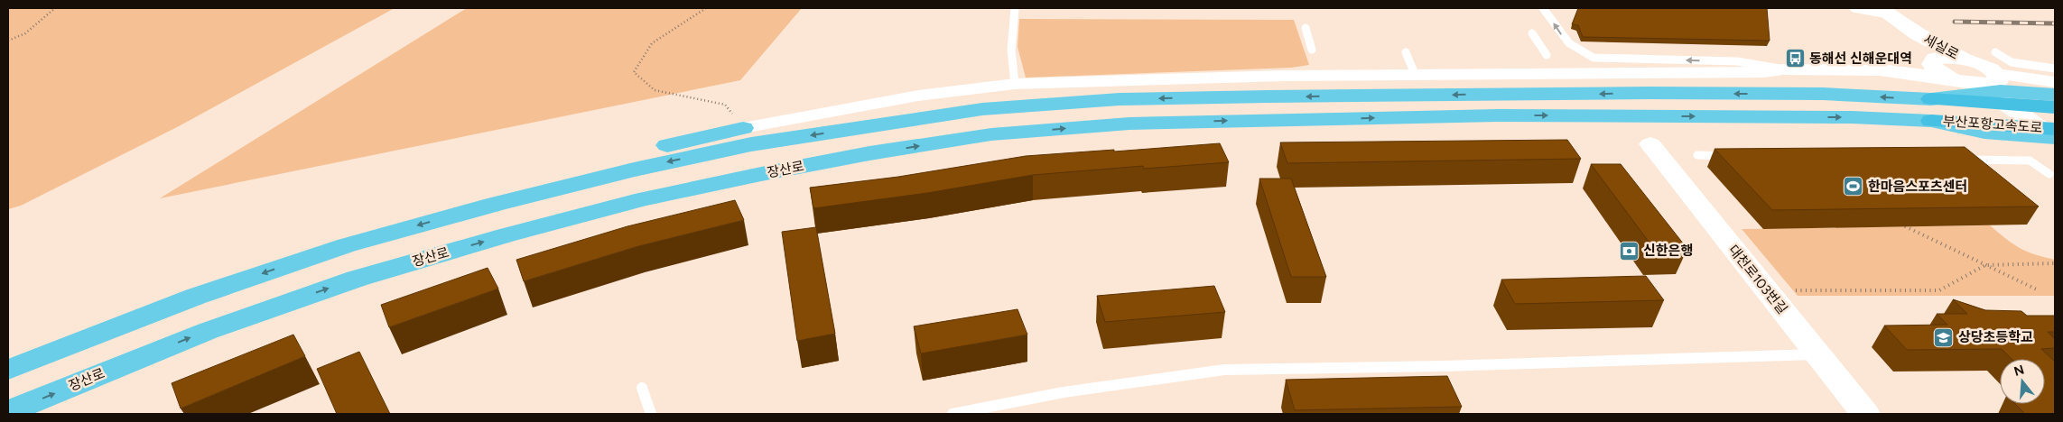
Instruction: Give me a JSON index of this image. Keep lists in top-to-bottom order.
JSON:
{
  "streets": {
    "highway": ["부산포항고속도로", "장산로"],
    "street": ["세실로", "대천로103번길"]
  },
  "crossings": [
    ["부산포항고속도로", "장산로"]
  ],
  "places": {
    "bus stop": ["동해선 신해운대역"],
    "sports": ["한마음스포츠센터"],
    "bank": ["신한은행"],
    "school or university": ["상당초등학교"]
  },
  "north": "top"
}
